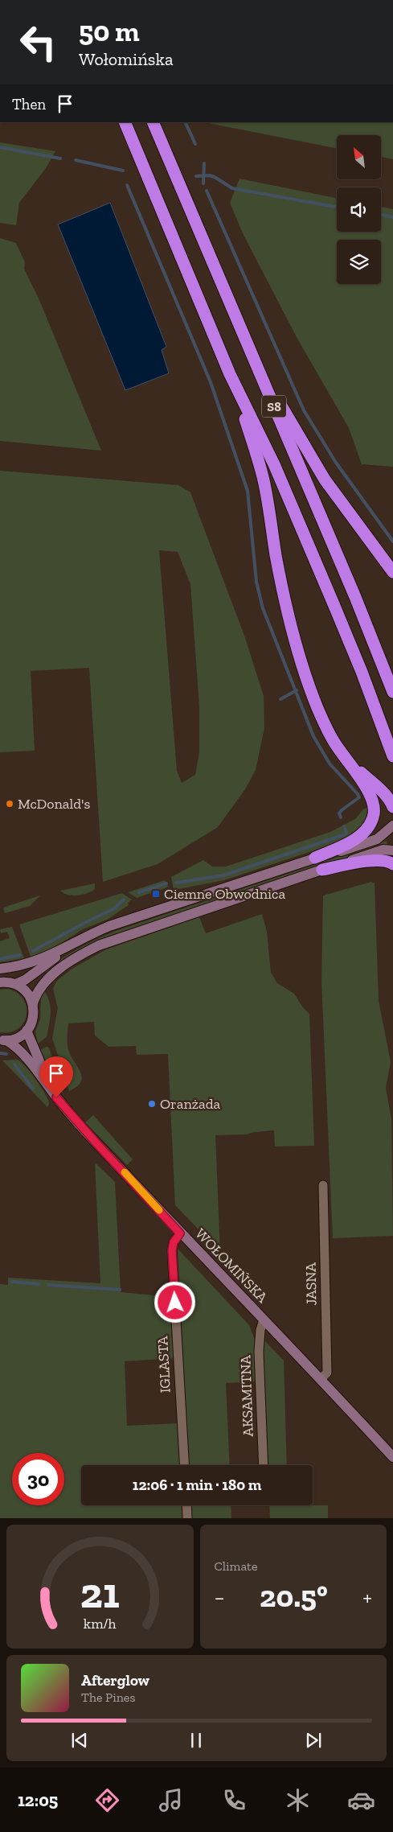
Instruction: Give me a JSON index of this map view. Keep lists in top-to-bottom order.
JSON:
{
  "streets": {
    "highway": ["S8"],
    "main road": ["WOŁOMIŃSKA"],
    "street": ["JASNA", "IGLASTA", "AKSAMITNA"]
  },
  "crossings": [
    ["WOŁOMIŃSKA", "JASNA"],
    ["WOŁOMIŃSKA", "IGLASTA"],
    ["WOŁOMIŃSKA", "AKSAMITNA"]
  ],
  "places": {
    "other": ["McDonald's", "Oranżada"],
    "transit": ["Ciemne Obwodnica"]
  },
  "north": "top left",
  "page": {
    "turn": ["50 m", "Wołomińska"],
    "then": "Then",
    "limit": "30",
    "trip": "12:06 · 1 min · 180 m",
    "tile": "Climate",
    "heat": ["−", "20.5°", "+"],
    "song": ["Afterglow", "The Pines"],
    "tabs": "12:05",
    "gauge": ["21", "km/h"]
  }
}
